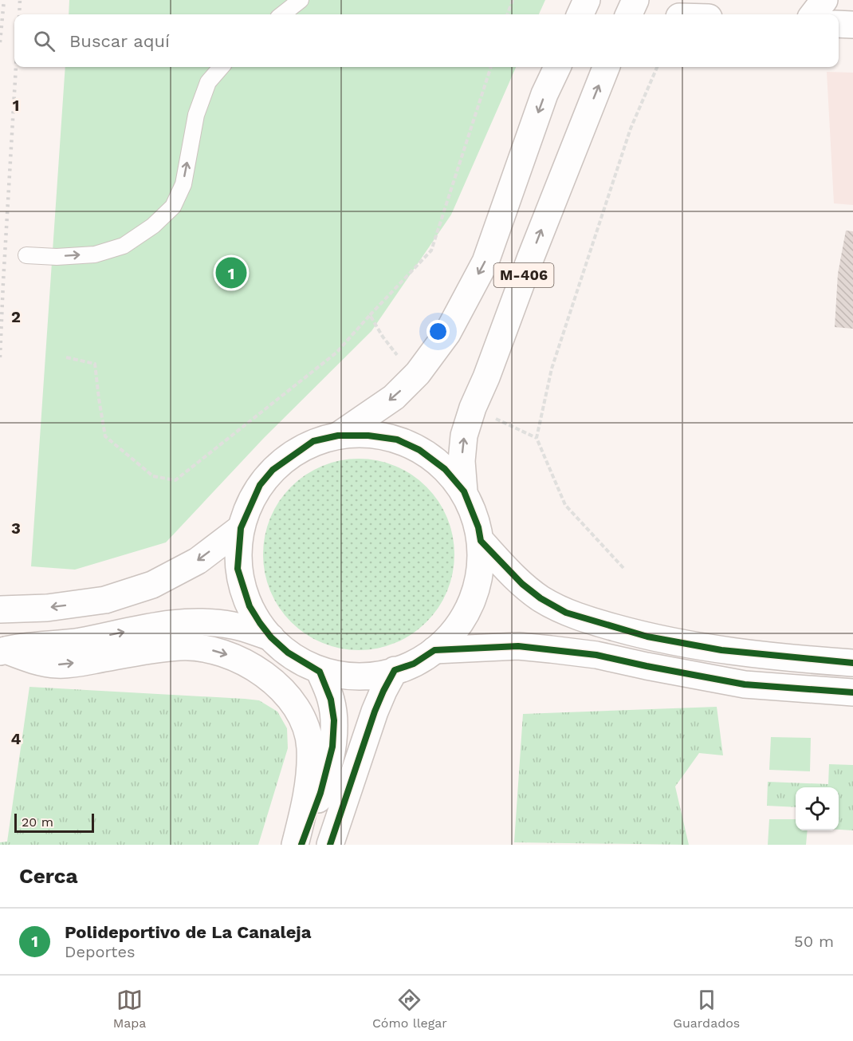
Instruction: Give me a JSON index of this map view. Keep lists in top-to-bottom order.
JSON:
{
  "streets": {
    "main road": ["M-406"]
  },
  "scale_bar": "20 m",
  "page": {
    "search": "Buscar aquí",
    "pins": "1",
    "scale": "20 m",
    "heading": "Cerca",
    "list": [
      {
        "mark": "1",
        "name": "Polideportivo de La Canaleja",
        "note": "Deportes",
        "value": "50 m"
      }
    ],
    "nav": ["Mapa", "Cómo llegar", "Guardados"]
  },
  "grid": {
    "rows": [
      "1",
      "2",
      "3",
      "4"
    ]
  }
}
